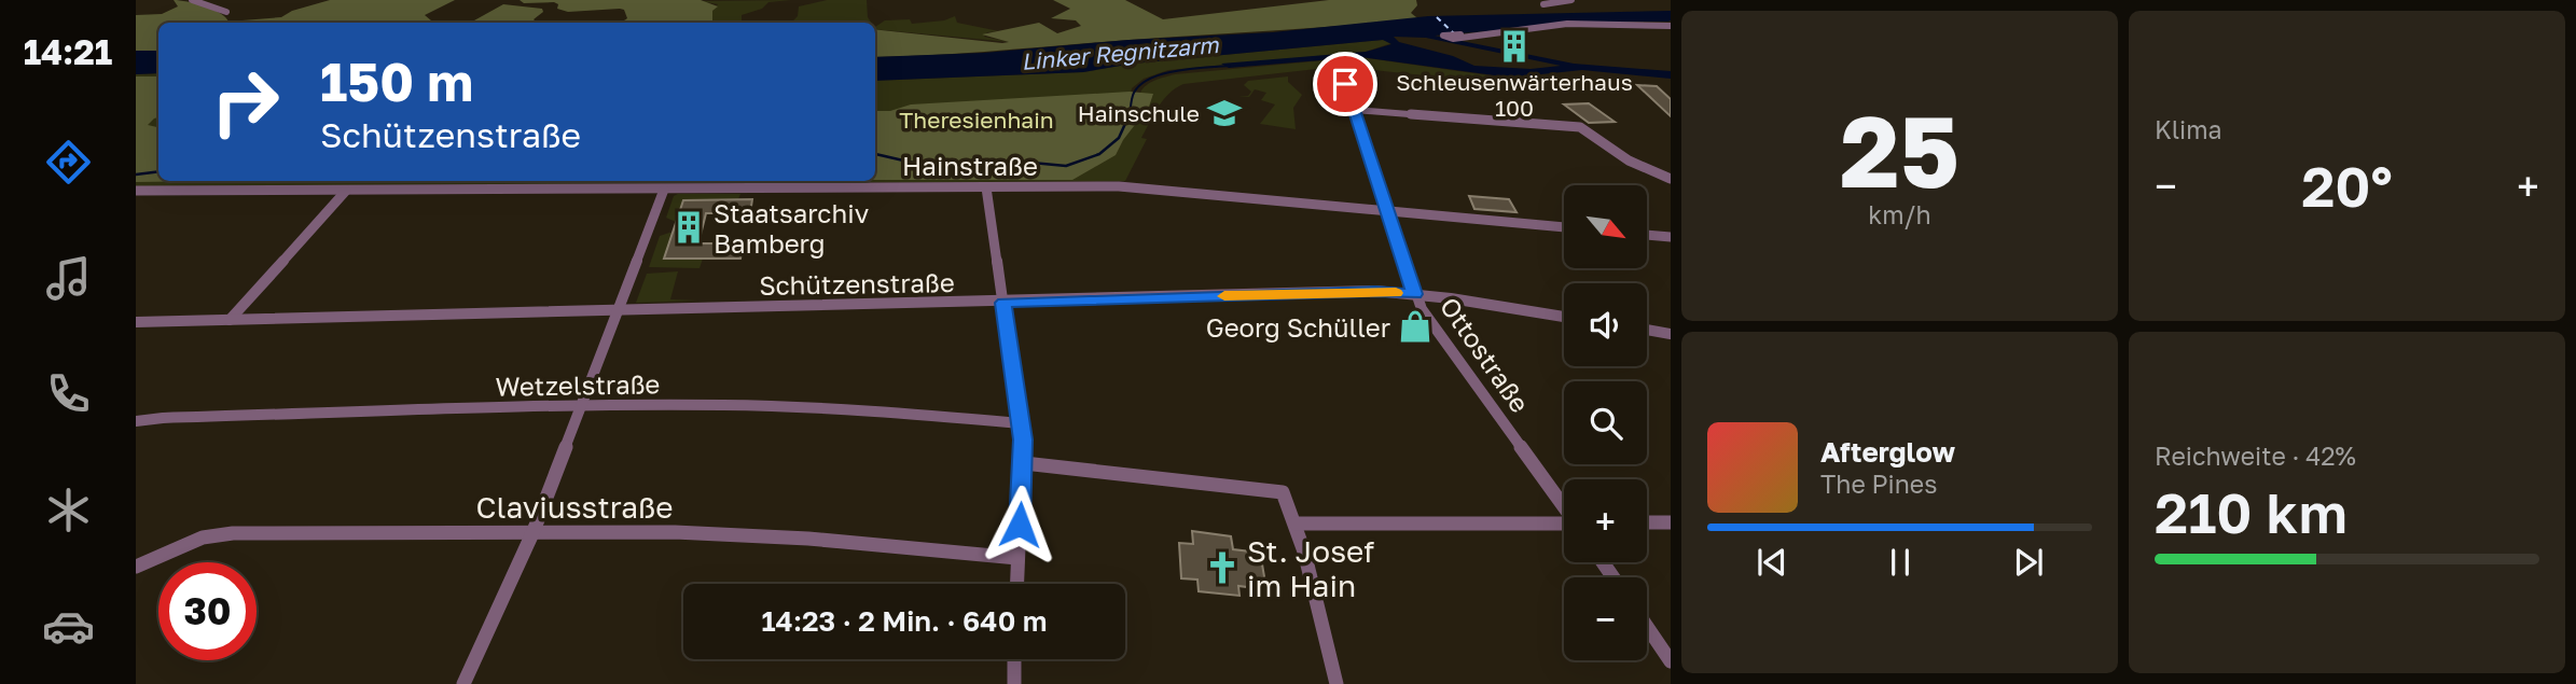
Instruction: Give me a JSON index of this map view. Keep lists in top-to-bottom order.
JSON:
{
  "streets": {
    "street": [
      "Hainstraße",
      "Schützenstraße",
      "Ottostraße",
      "Wetzelstraße",
      "Claviusstraße"
    ]
  },
  "crossings": [
    ["Hainstraße", "Ottostraße"],
    ["Schützenstraße", "Ottostraße"]
  ],
  "water": ["Linker Regnitzarm"],
  "parks": ["Theresienhain"],
  "places": {
    "building": ["Schleusenwärterhaus 100", "Staatsarchiv Bamberg"],
    "school or university": ["Hainschule"],
    "shop": ["Georg Schüller"],
    "church": ["St. Josef im Hain"]
  },
  "north": "bottom right",
  "page": {
    "tabs": "14:21",
    "tile": [
      ["25", "km/h"],
      "Klima",
      ["Reichweite · 42%", "210 km"]
    ],
    "turn": ["150 m", "Schützenstraße"],
    "heat": ["−", "20°", "+"],
    "map_buttons": ["+", "−"],
    "song": ["Afterglow", "The Pines"],
    "limit": "30",
    "trip": "14:23 · 2 Min. · 640 m"
  }
}
